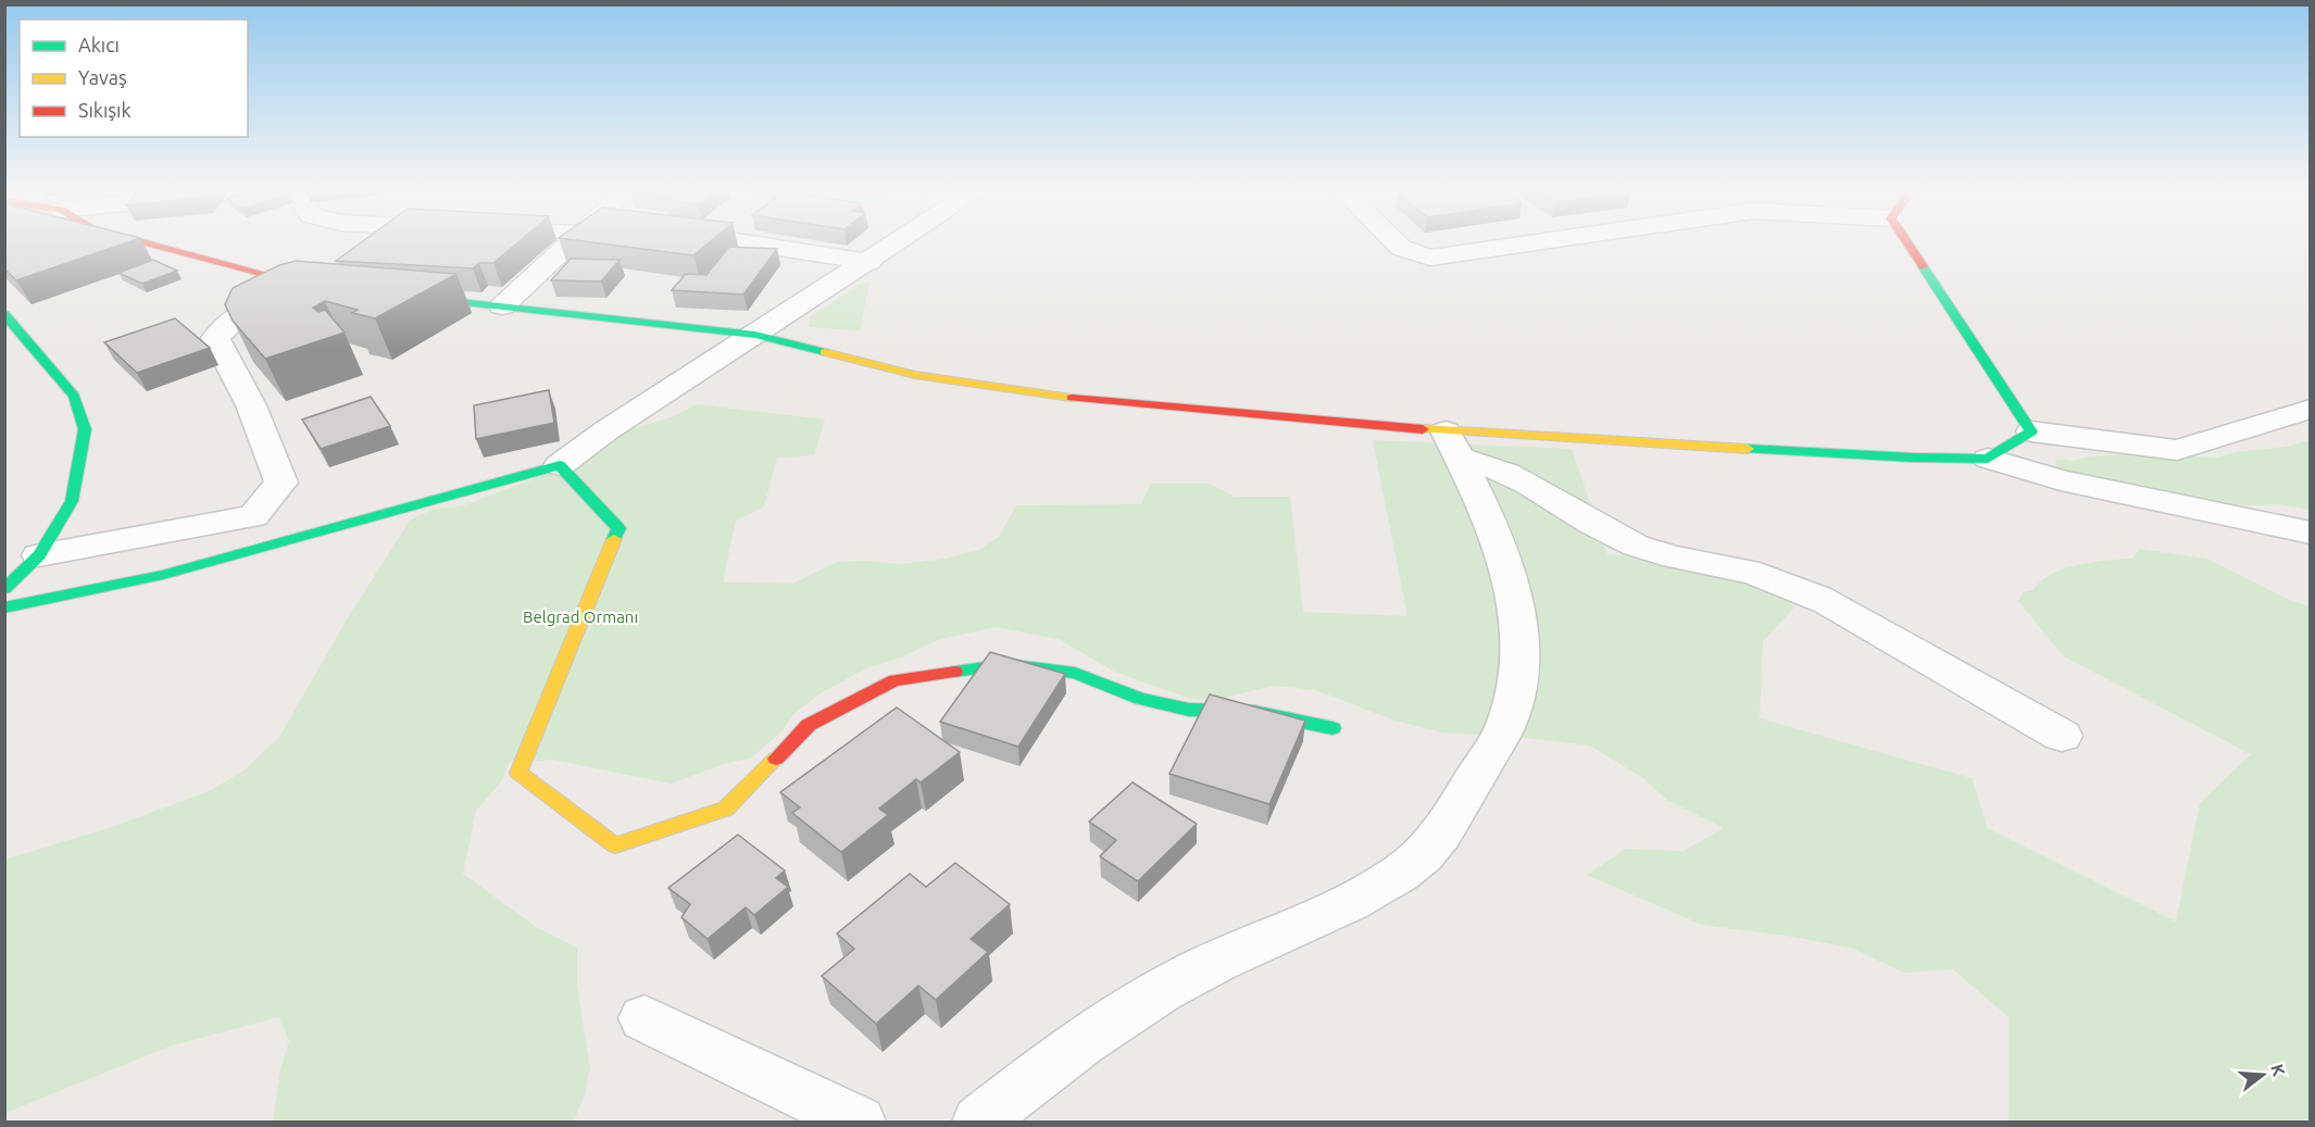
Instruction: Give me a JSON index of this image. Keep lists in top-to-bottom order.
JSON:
{
  "parks": ["Belgrad Ormanı"],
  "legend": ["Akıcı", "Yavaş", "Sıkışık"],
  "north": "right"
}
